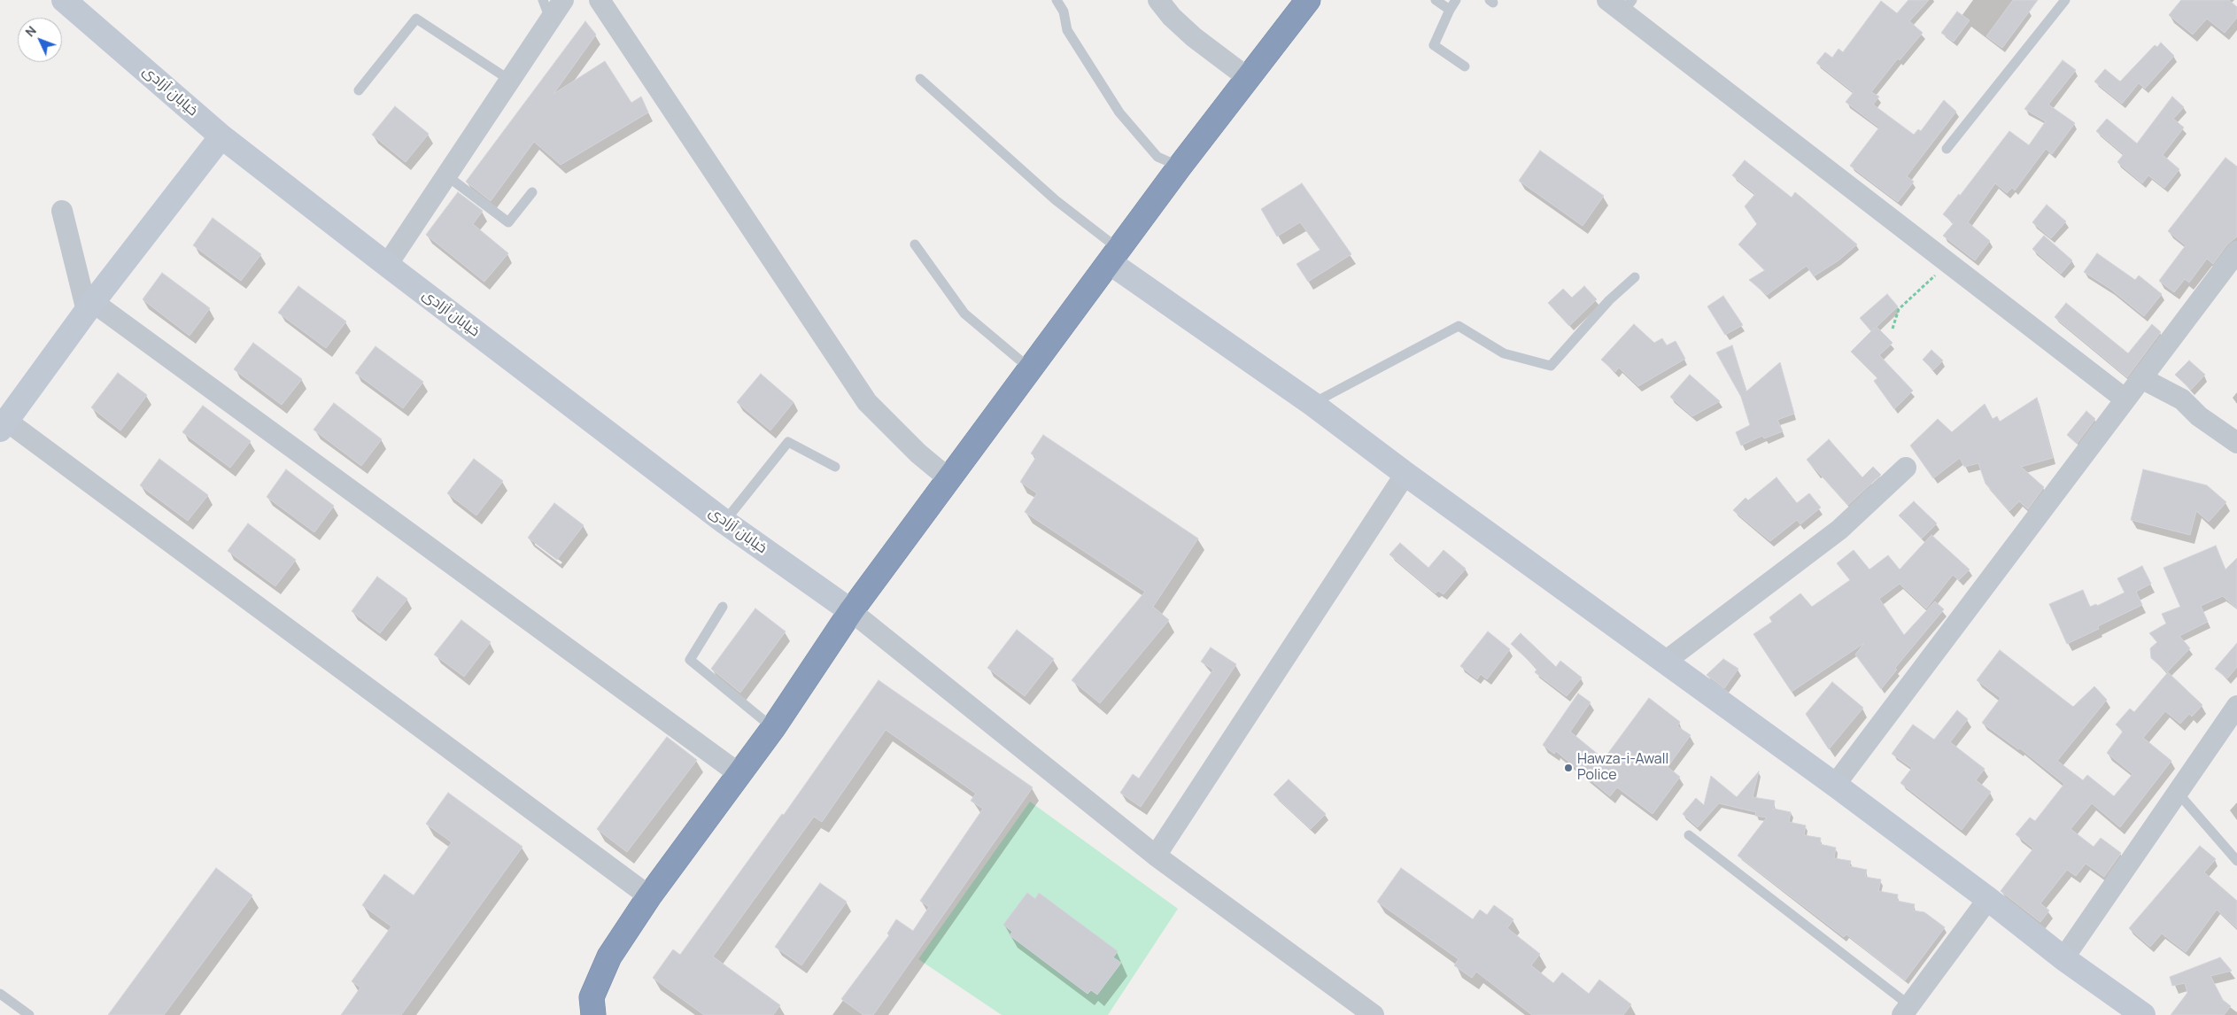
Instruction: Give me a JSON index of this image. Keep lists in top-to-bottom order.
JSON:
{
  "streets": {
    "street": ["خیابان آزادی"]
  },
  "places": ["Hawza-i-Awall Police"],
  "north": "top left"
}
